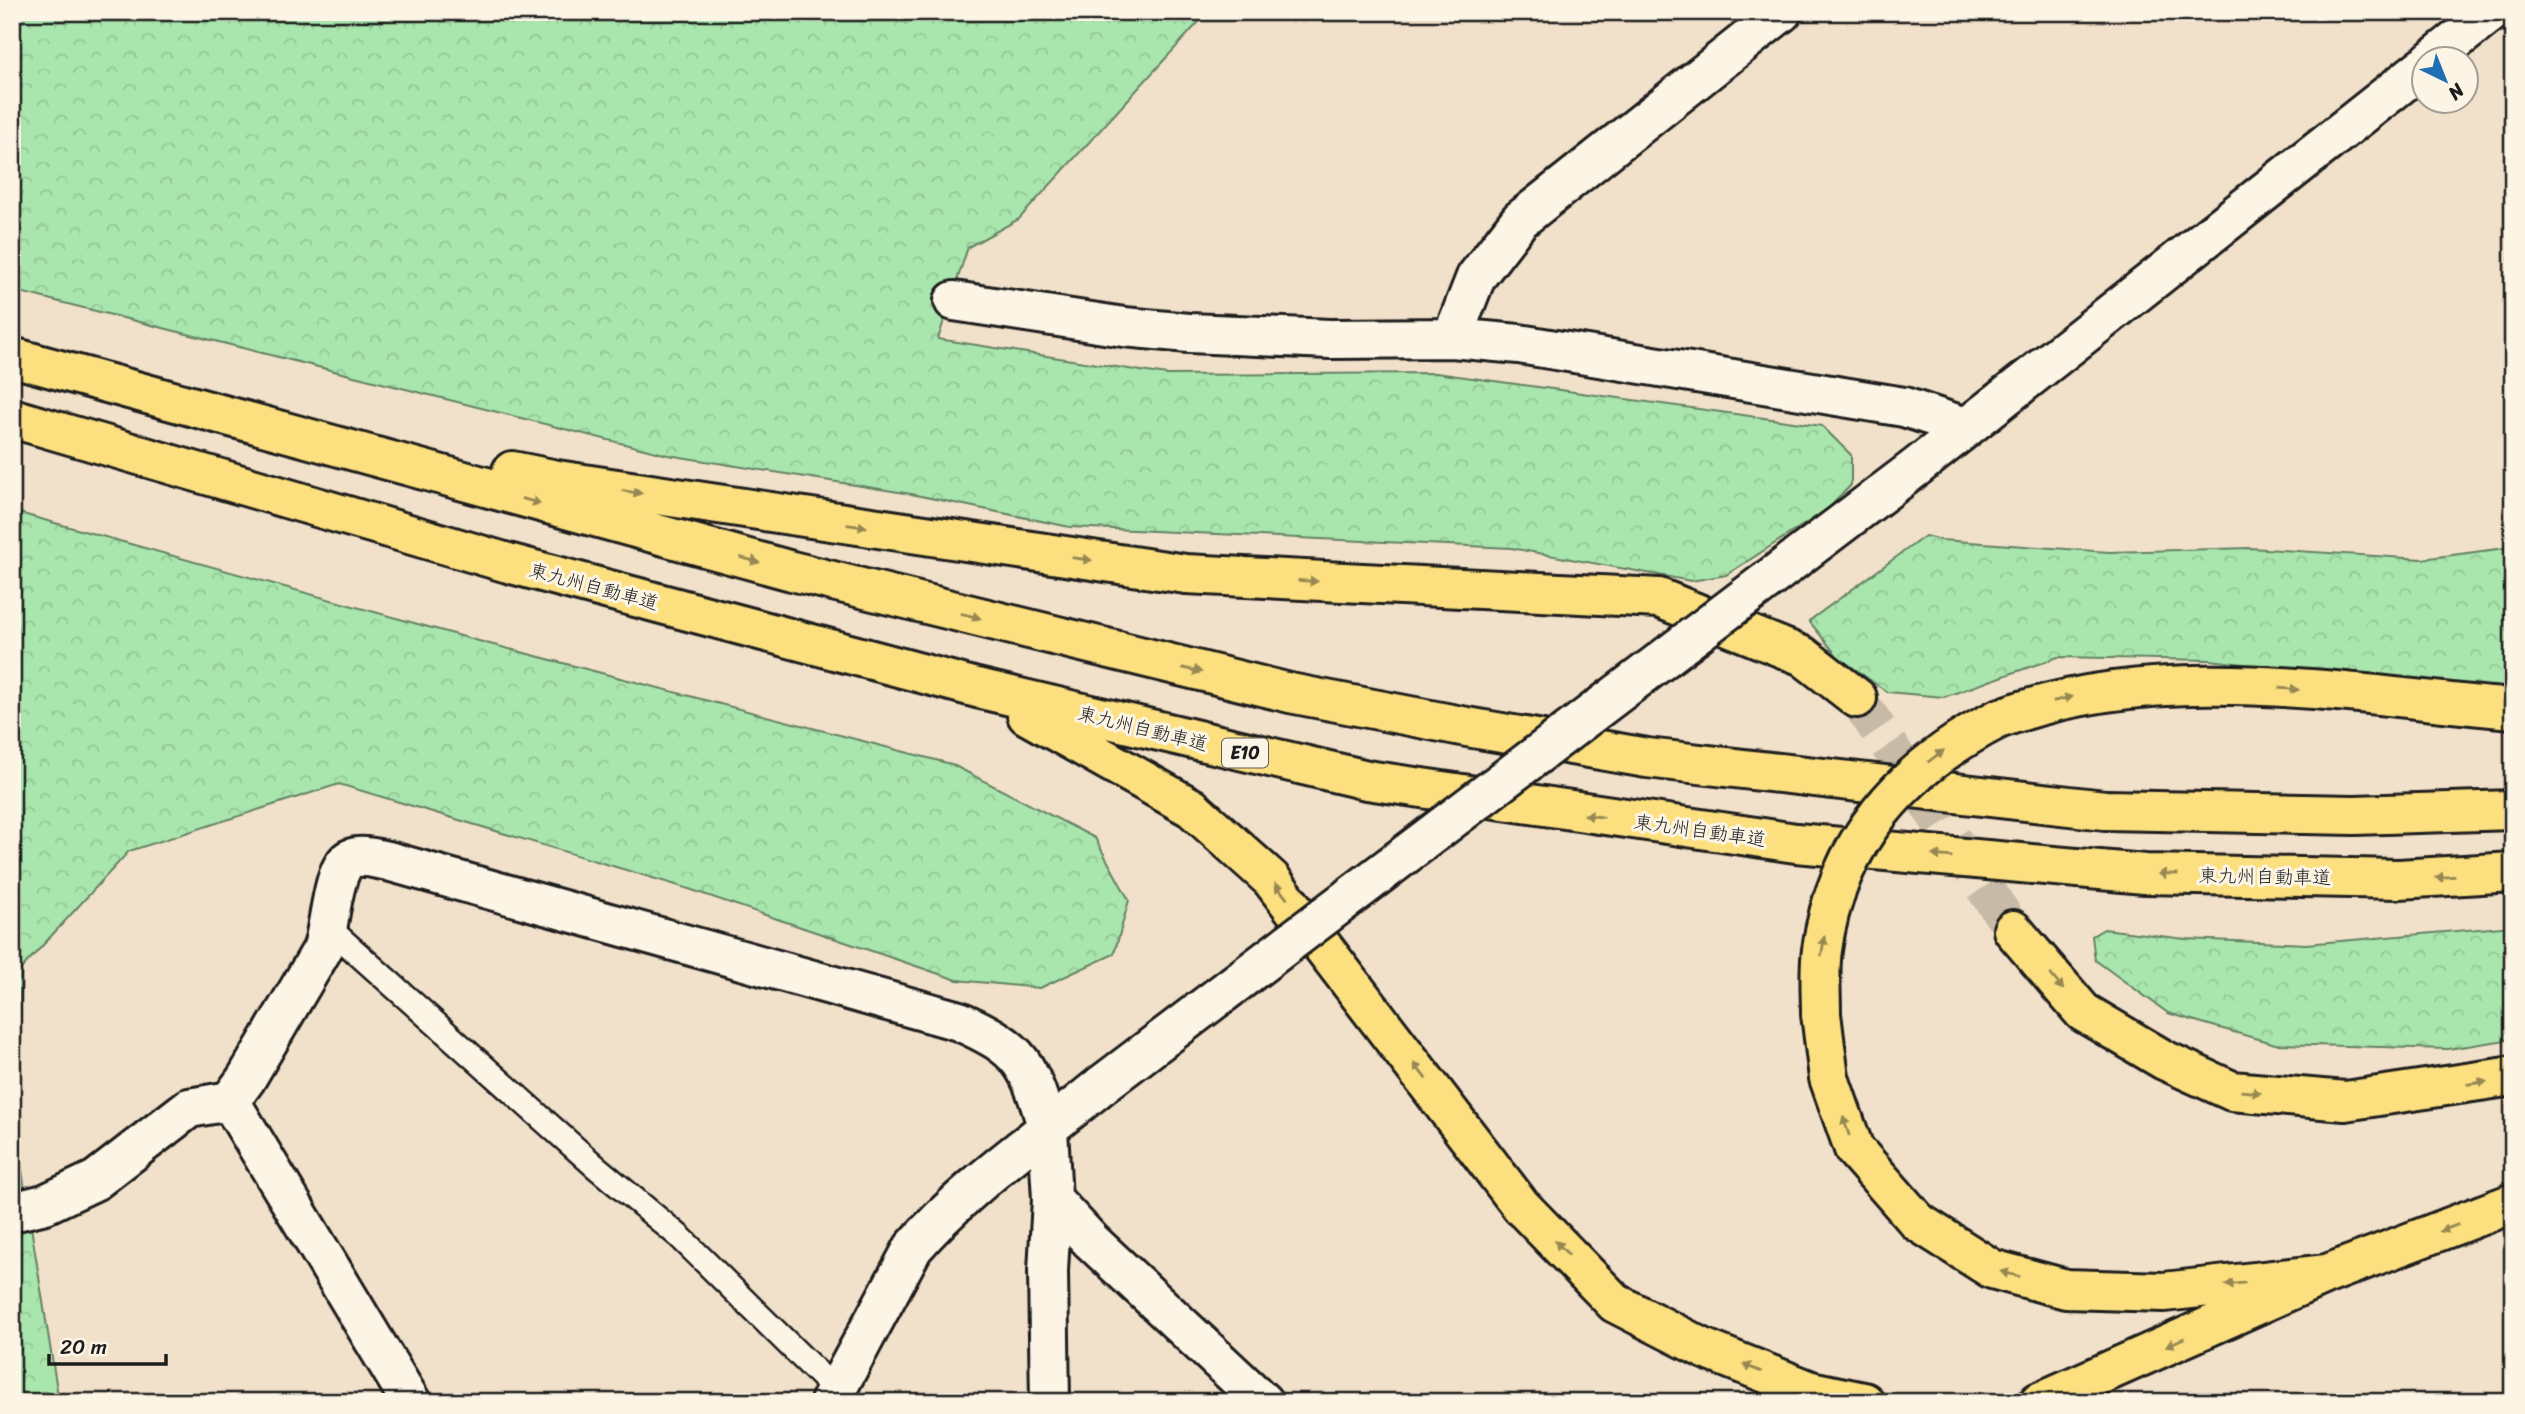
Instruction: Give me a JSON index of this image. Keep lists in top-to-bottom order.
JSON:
{
  "streets": {
    "highway": ["東九州自動車道", "E10"]
  },
  "scale_bar": "20 m",
  "north": "bottom right"
}
